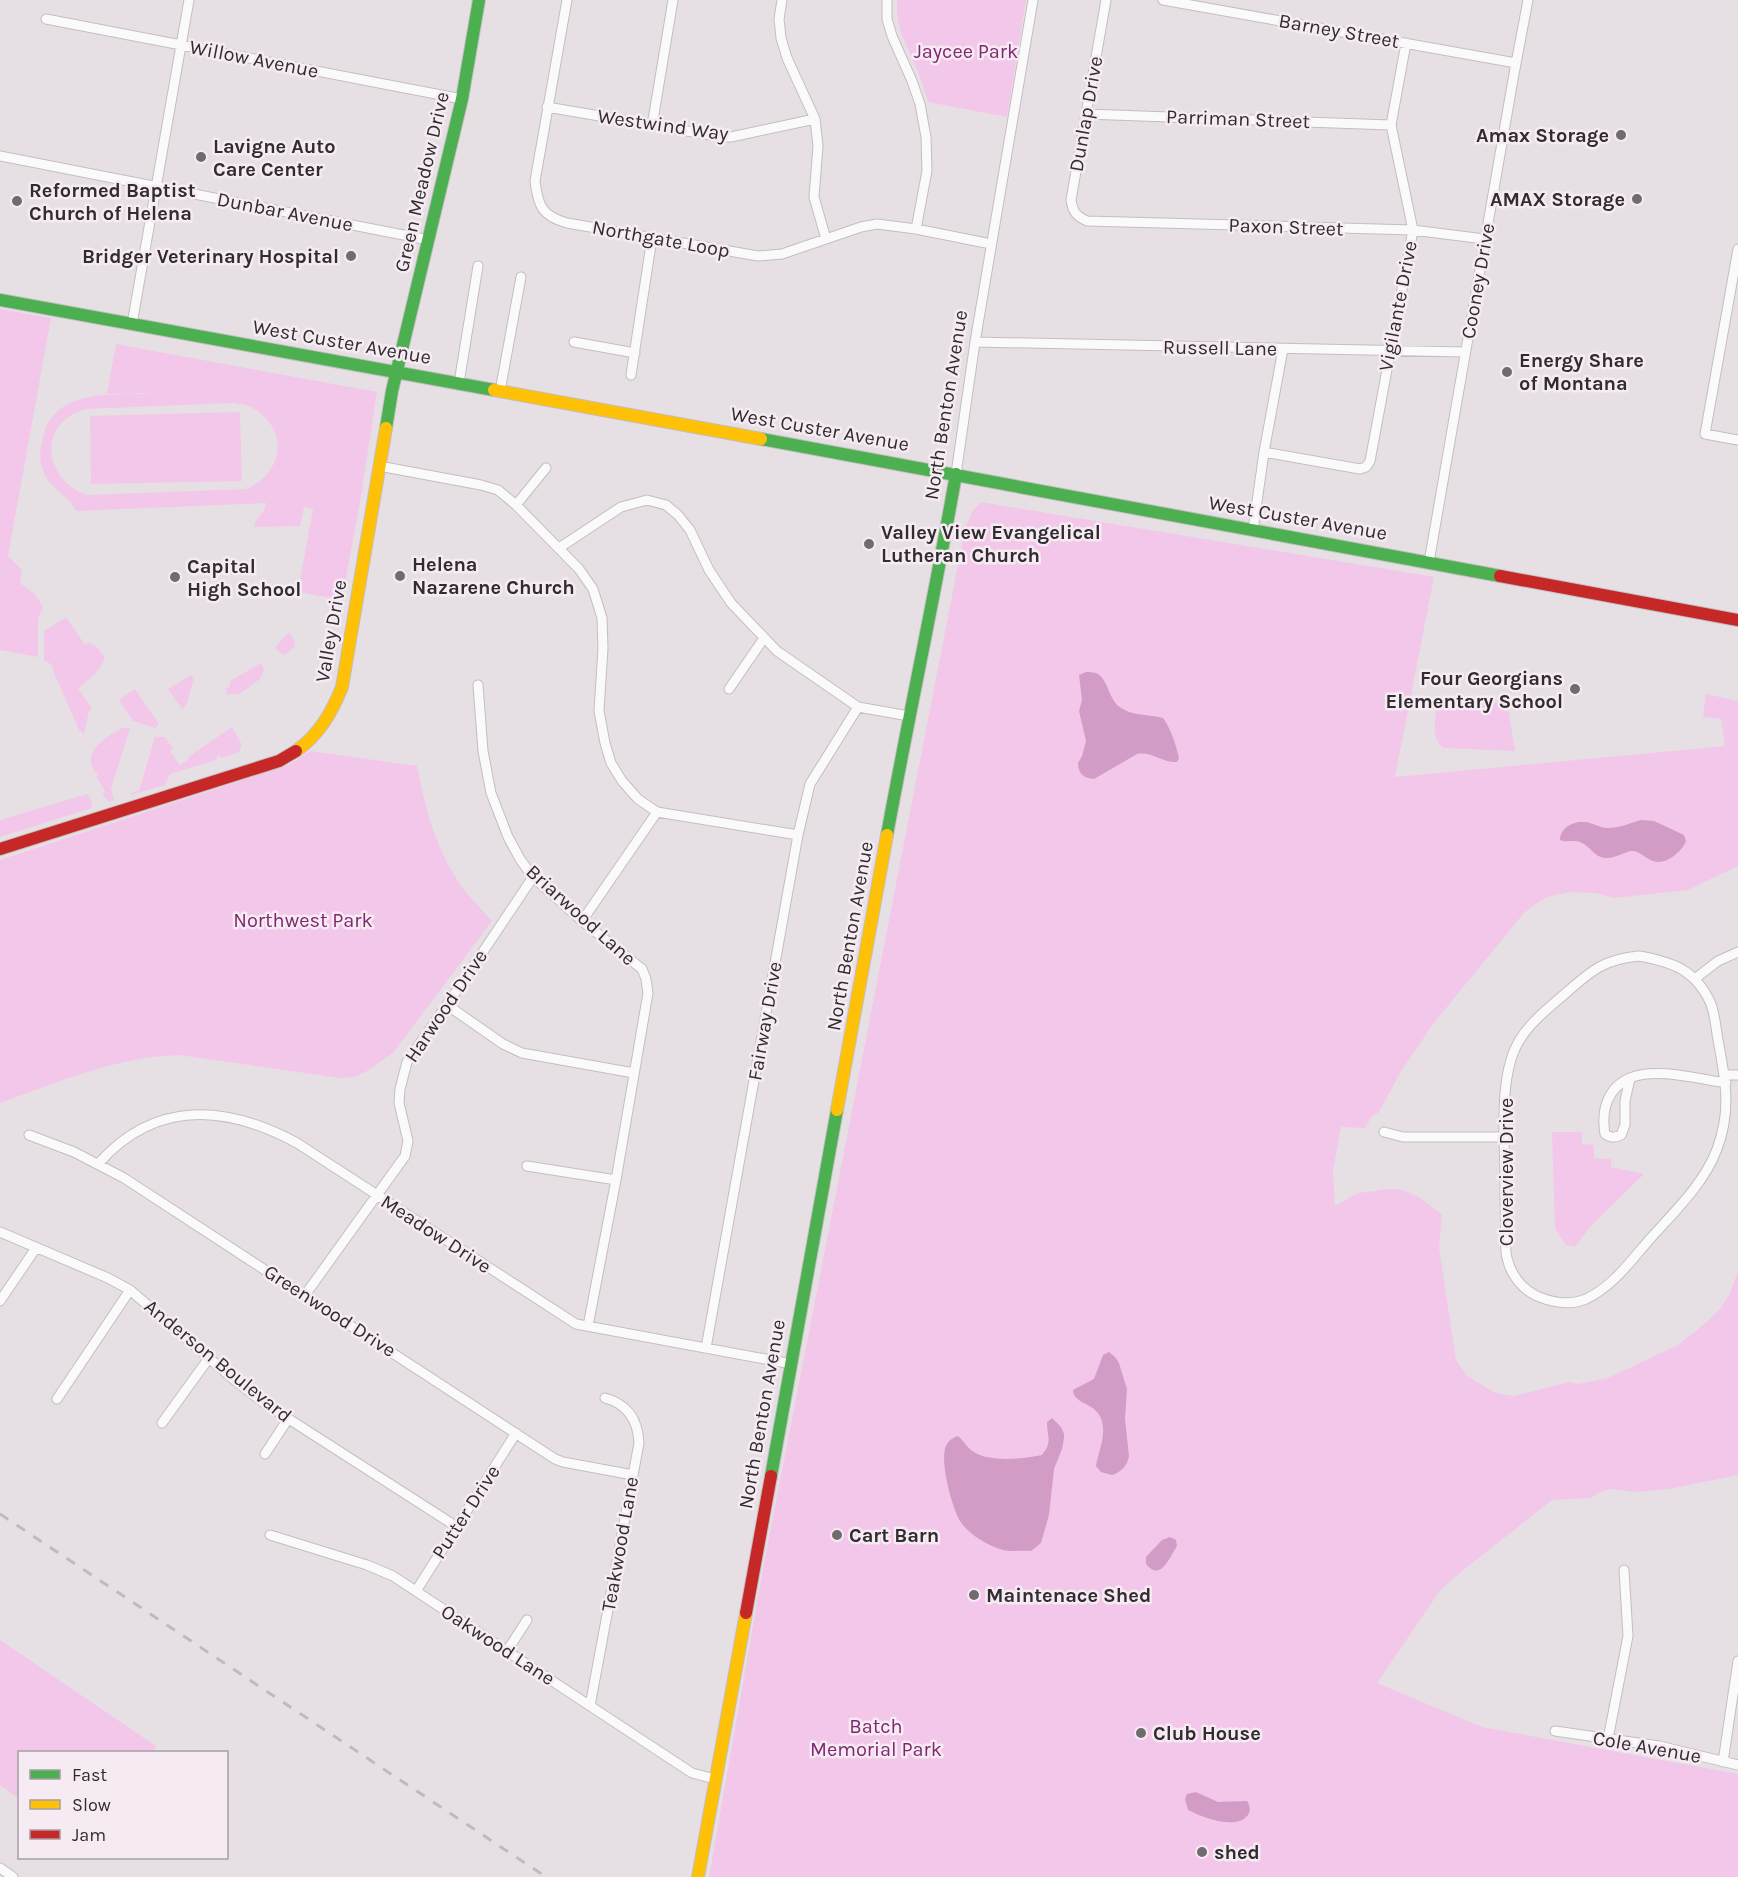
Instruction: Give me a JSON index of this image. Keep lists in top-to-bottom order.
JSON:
{
  "streets": {
    "main road": [
      "Green Meadow Drive",
      "West Custer Avenue",
      "North Benton Avenue",
      "Valley Drive"
    ],
    "street": [
      "Barney Street",
      "Willow Avenue",
      "Dunlap Drive",
      "Parriman Street",
      "Westwind Way",
      "Dunbar Avenue",
      "Paxon Street",
      "Northgate Loop",
      "Cooney Drive",
      "Vigilante Drive",
      "Russell Lane",
      "Briarwood Lane",
      "Harwood Drive",
      "Fairway Drive",
      "Cloverview Drive",
      "Meadow Drive",
      "Greenwood Drive",
      "Anderson Boulevard",
      "Putter Drive",
      "Teakwood Lane",
      "Oakwood Lane",
      "Cole Avenue"
    ]
  },
  "crossings": [
    ["Barney Street", "Cooney Drive"],
    ["Barney Street", "Vigilante Drive"],
    ["Willow Avenue", "Green Meadow Drive"],
    ["Dunlap Drive", "Parriman Street"],
    ["Dunlap Drive", "Paxon Street"],
    ["Parriman Street", "Vigilante Drive"],
    ["Westwind Way", "Northgate Loop"],
    ["Green Meadow Drive", "Dunbar Avenue"],
    ["Green Meadow Drive", "West Custer Avenue"],
    ["Green Meadow Drive", "Valley Drive"],
    ["Paxon Street", "Cooney Drive"],
    ["Paxon Street", "Vigilante Drive"],
    ["Northgate Loop", "North Benton Avenue"],
    ["Cooney Drive", "West Custer Avenue"],
    ["Cooney Drive", "Russell Lane"],
    ["Vigilante Drive", "Russell Lane"],
    ["West Custer Avenue", "North Benton Avenue"],
    ["West Custer Avenue", "Valley Drive"],
    ["Russell Lane", "North Benton Avenue"],
    ["North Benton Avenue", "Meadow Drive"],
    ["North Benton Avenue", "Oakwood Lane"],
    ["Briarwood Lane", "Harwood Drive"],
    ["Briarwood Lane", "Meadow Drive"],
    ["Harwood Drive", "Meadow Drive"],
    ["Harwood Drive", "Greenwood Drive"],
    ["Fairway Drive", "Meadow Drive"],
    ["Meadow Drive", "Greenwood Drive"],
    ["Greenwood Drive", "Putter Drive"],
    ["Greenwood Drive", "Teakwood Lane"],
    ["Anderson Boulevard", "Putter Drive"],
    ["Putter Drive", "Oakwood Lane"],
    ["Teakwood Lane", "Oakwood Lane"]
  ],
  "parks": ["Jaycee Park", "Northwest Park", "Batch Memorial Park"],
  "places": [
    "Amax Storage",
    "Lavigne Auto Care Center",
    "AMAX Storage",
    "Reformed Baptist Church of Helena",
    "Bridger Veterinary Hospital",
    "Energy Share of Montana",
    "Valley View Evangelical Lutheran Church",
    "Helena Nazarene Church",
    "Capital High School",
    "Four Georgians Elementary School",
    "Cart Barn",
    "Maintenace Shed",
    "Club House",
    "shed"
  ],
  "legend": ["Fast", "Slow", "Jam"]
}
